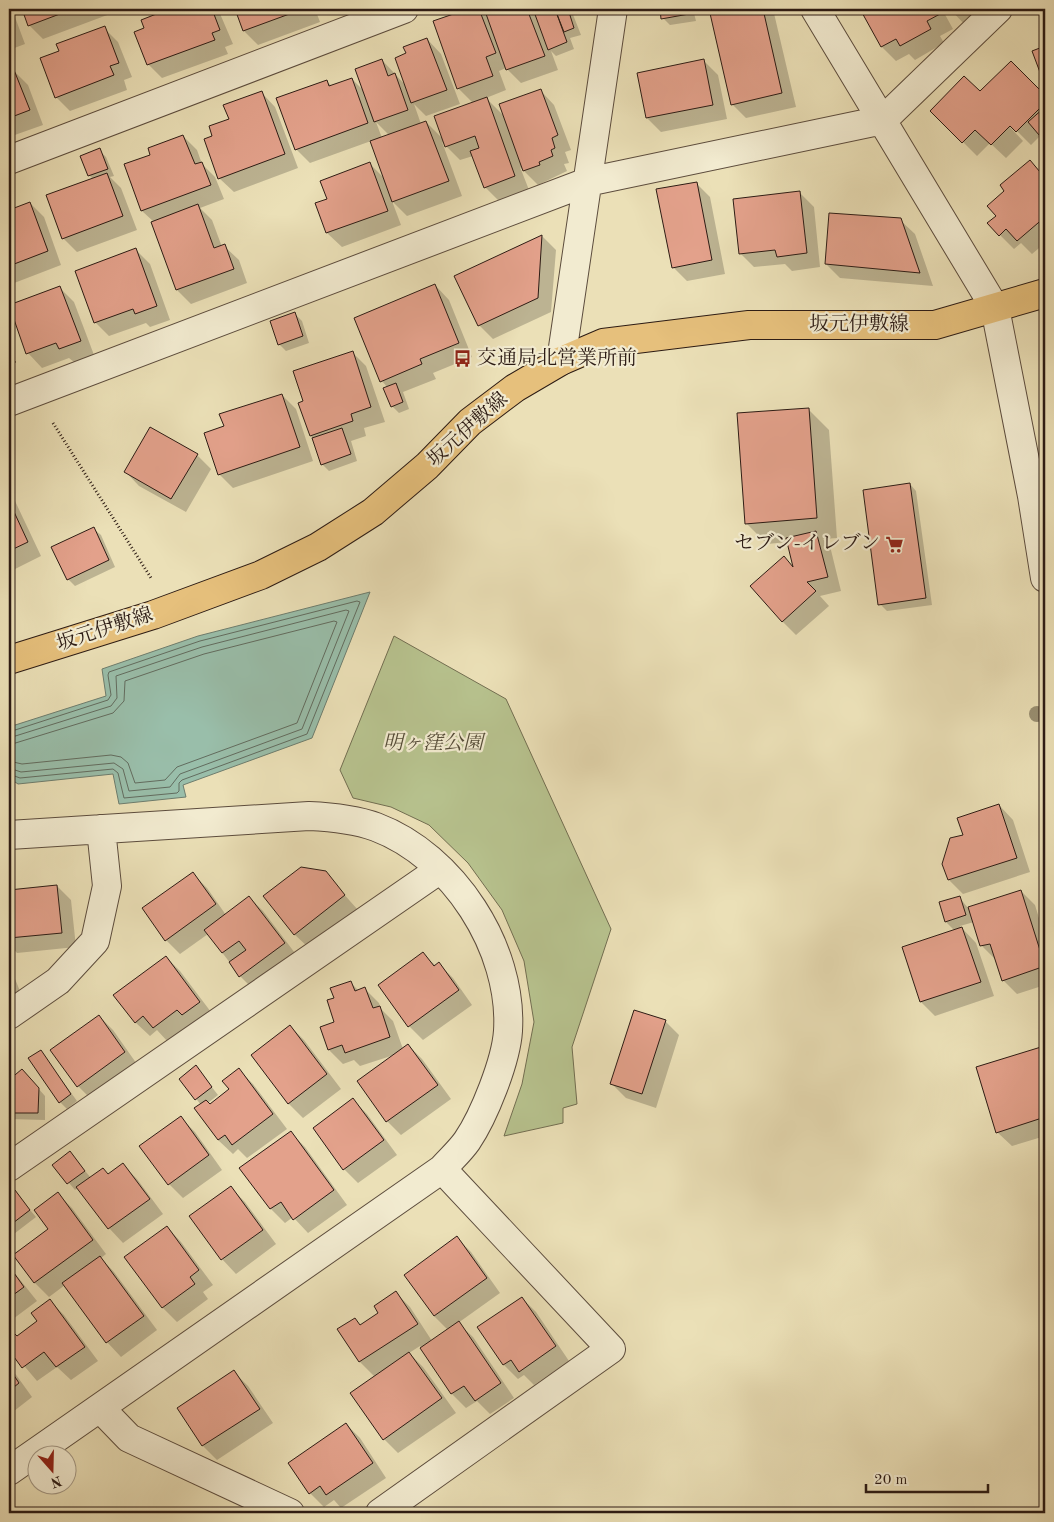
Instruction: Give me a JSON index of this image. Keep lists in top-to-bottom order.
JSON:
{
  "streets": {
    "main road": ["坂元伊敷線"]
  },
  "parks": ["明ヶ窪公園"],
  "places": {
    "bus stop": ["交通局北営業所前"],
    "supermarket": ["セブン-イレブン"]
  },
  "scale_bar": "20 m",
  "north": "bottom"
}
